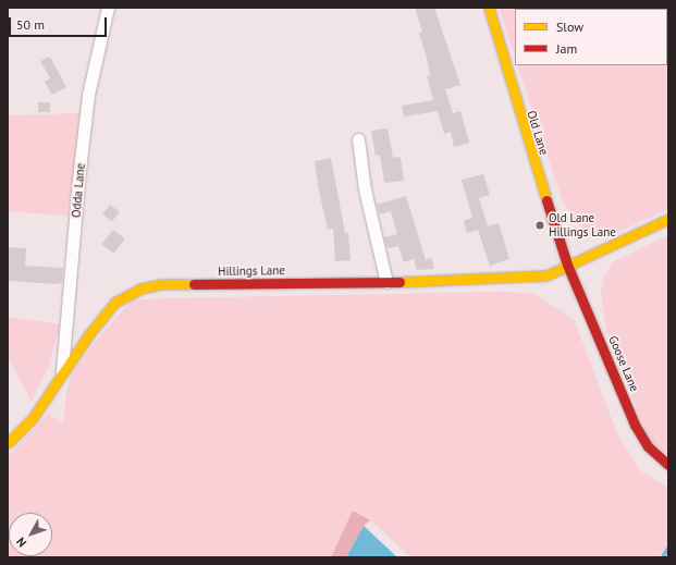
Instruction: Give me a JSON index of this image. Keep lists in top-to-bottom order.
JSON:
{
  "streets": {
    "street": [
      "Old Lane",
      "Odda Lane",
      "Hillings Lane",
      "Goose Lane"
    ]
  },
  "crossings": [
    ["Old Lane", "Hillings Lane"],
    ["Old Lane", "Goose Lane"],
    ["Odda Lane", "Hillings Lane"],
    ["Hillings Lane", "Goose Lane"]
  ],
  "places": ["Old Lane Hillings Lane"],
  "legend": ["Slow", "Jam"],
  "scale_bar": "50 m",
  "north": "bottom left"
}
